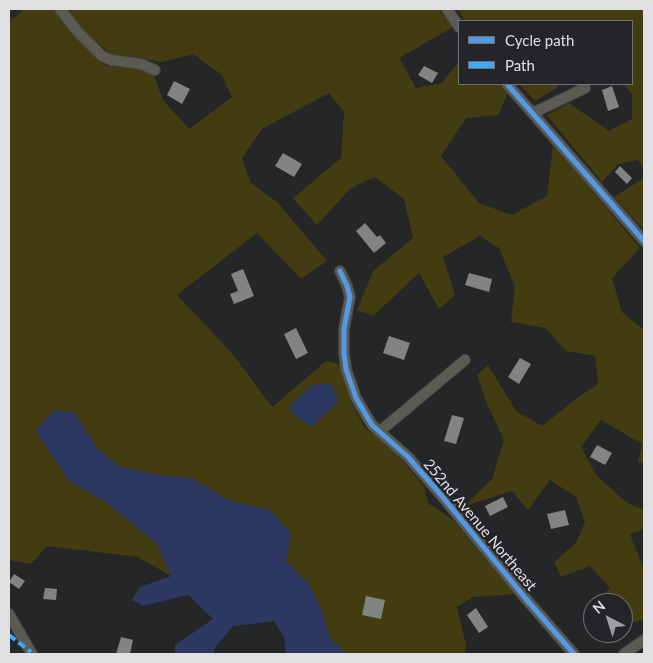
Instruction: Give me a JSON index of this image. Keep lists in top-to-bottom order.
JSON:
{
  "streets": {
    "street": ["252nd Avenue Northeast"]
  },
  "legend": ["Cycle path", "Path"],
  "north": "top left"
}
